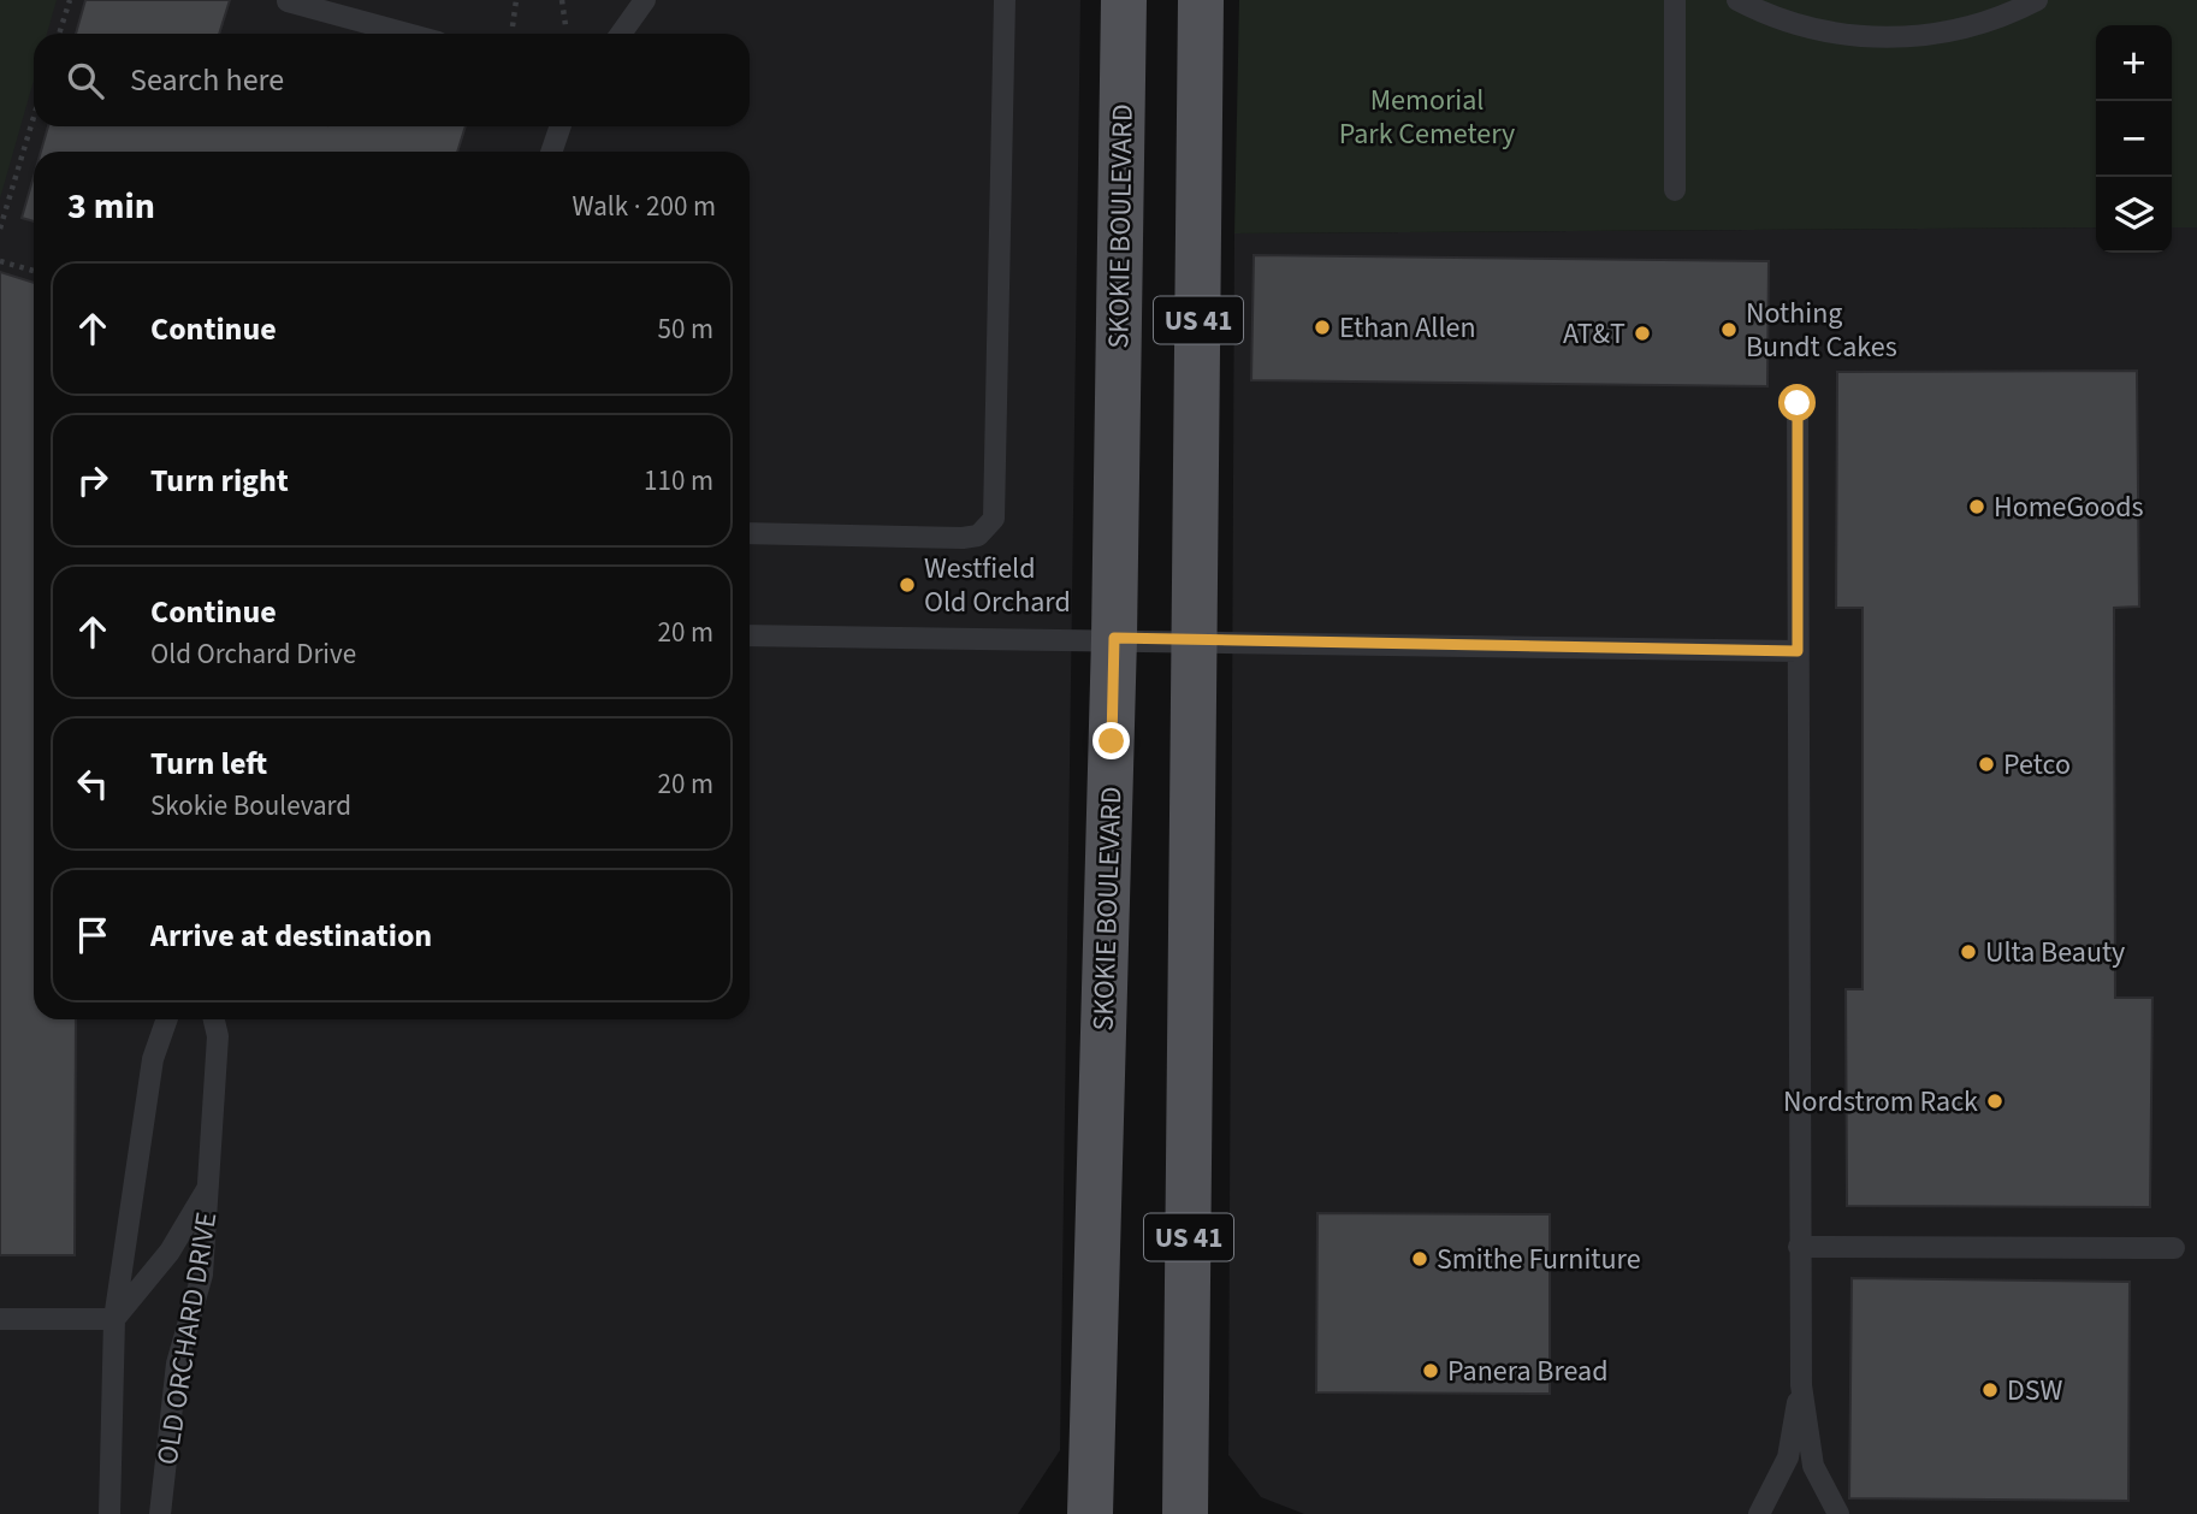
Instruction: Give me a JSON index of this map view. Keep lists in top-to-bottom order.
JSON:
{
  "streets": {
    "main road": ["SKOKIE BOULEVARD", "US 41"],
    "lane": ["OLD ORCHARD DRIVE"]
  },
  "parks": ["Memorial Park Cemetery"],
  "places": [
    "Ethan Allen",
    "Nothing Bundt Cakes",
    "AT&T",
    "HomeGoods",
    "Westfield Old Orchard",
    "Petco",
    "Ulta Beauty",
    "Nordstrom Rack",
    "Smithe Furniture",
    "Panera Bread",
    "DSW"
  ],
  "page": {
    "map_buttons": ["+", "−"],
    "search": "Search here",
    "heading": ["3 min", "Walk · 200 m"],
    "list": [
      ["Continue", "50 m"],
      ["Turn right", "110 m"],
      ["Continue", "Old Orchard Drive", "20 m"],
      ["Turn left", "Skokie Boulevard", "20 m"],
      "Arrive at destination"
    ]
  }
}
